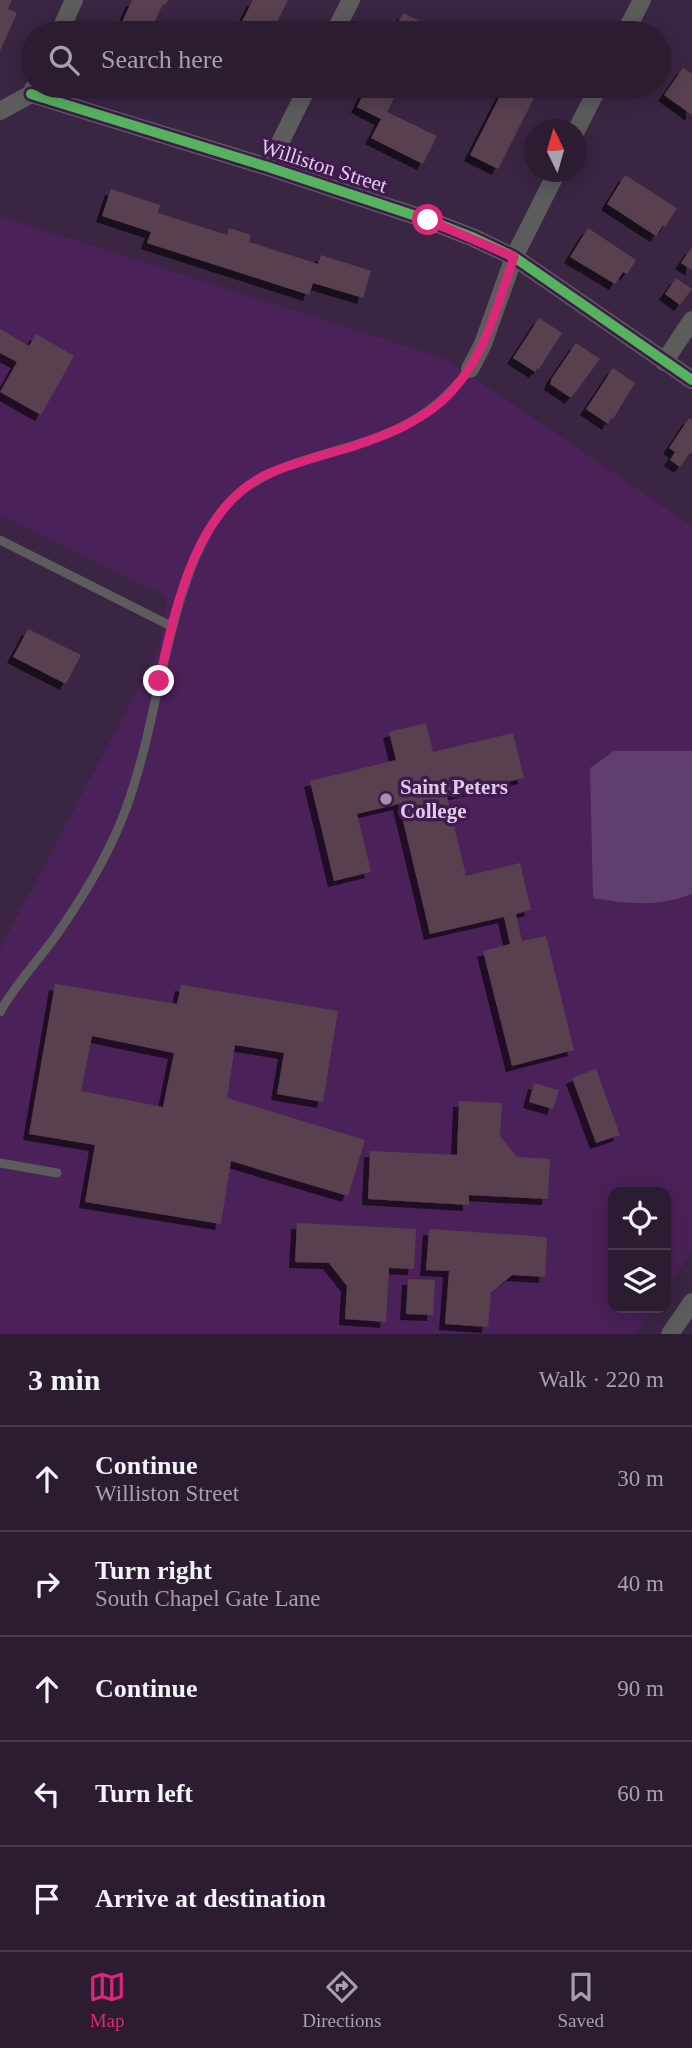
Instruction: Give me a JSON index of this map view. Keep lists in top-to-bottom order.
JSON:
{
  "streets": {
    "street": ["Williston Street"]
  },
  "places": ["Saint Peters College"],
  "north": "top",
  "page": {
    "search": "Search here",
    "heading": ["3 min", "Walk · 220 m"],
    "list": [
      ["Continue", "Williston Street", "30 m"],
      ["Turn right", "South Chapel Gate Lane", "40 m"],
      ["Continue", "90 m"],
      ["Turn left", "60 m"],
      "Arrive at destination"
    ],
    "nav": ["Map", "Directions", "Saved"]
  }
}
